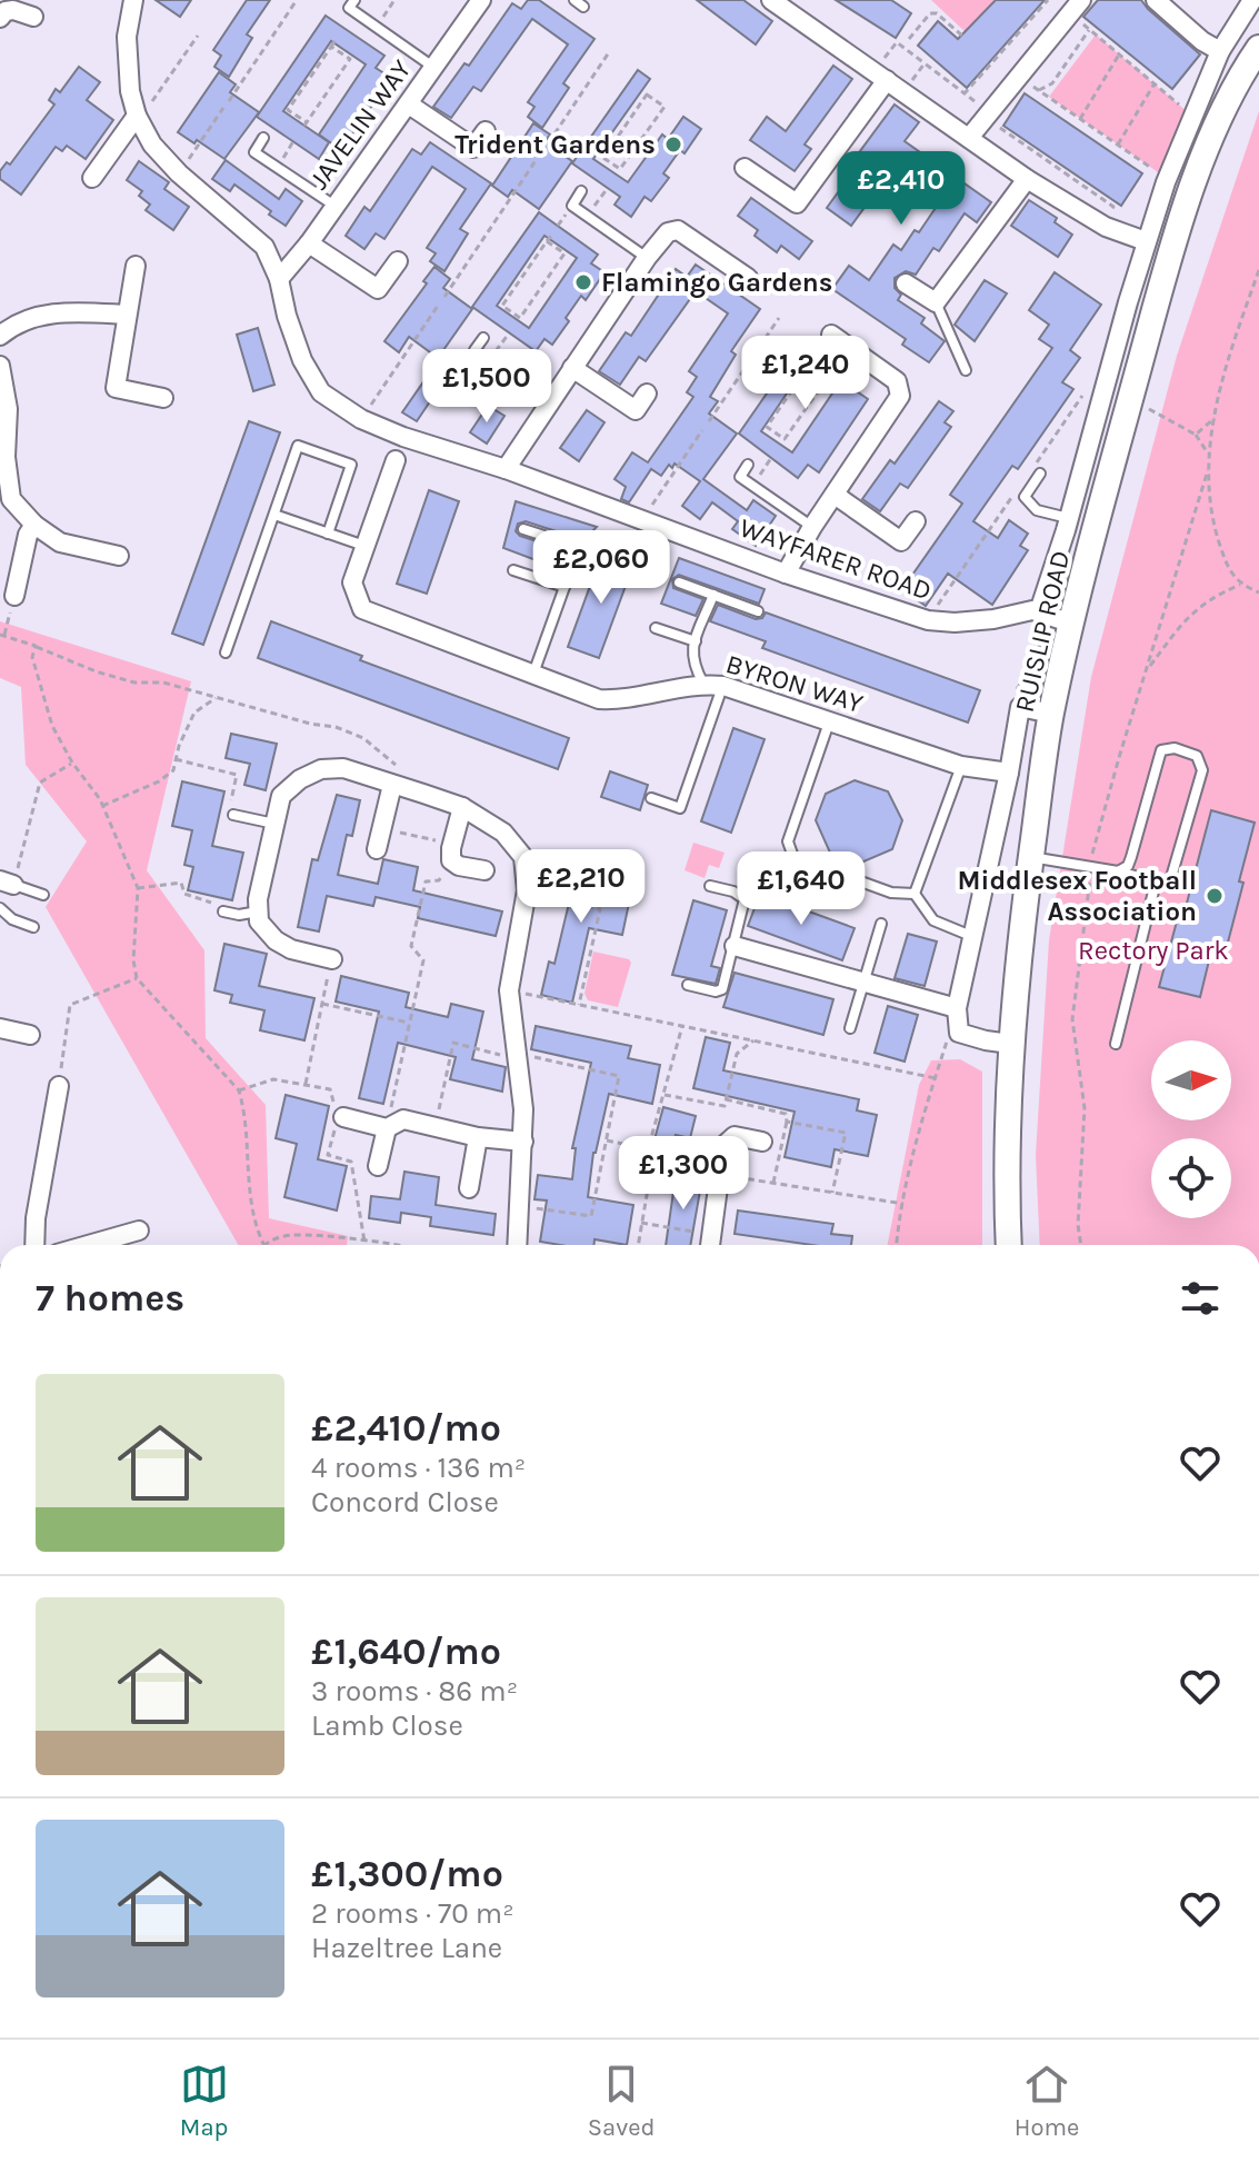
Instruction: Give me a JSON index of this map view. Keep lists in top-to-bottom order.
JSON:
{
  "streets": {
    "main road": ["RUISLIP ROAD"],
    "street": ["JAVELIN WAY", "WAYFARER ROAD", "BYRON WAY"]
  },
  "crossings": [
    ["JAVELIN WAY", "WAYFARER ROAD"],
    ["WAYFARER ROAD", "RUISLIP ROAD"]
  ],
  "parks": ["Rectory Park"],
  "places": ["Trident Gardens", "Flamingo Gardens", "Middlesex Football Association"],
  "north": "right",
  "page": {
    "price": [
      "£2,410",
      "£1,240",
      "£1,500",
      "£2,060",
      "£2,210",
      "£1,640",
      "£1,300"
    ],
    "heading": "7 homes",
    "list": [
      {
        "name": "£2,410/mo",
        "note": "4 rooms · 136 m² · Concord Close"
      },
      {
        "name": "£1,640/mo",
        "note": "3 rooms · 86 m² · Lamb Close"
      },
      {
        "name": "£1,300/mo",
        "note": "2 rooms · 70 m² · Hazeltree Lane"
      }
    ],
    "tabs": ["Map", "Saved", "Home"]
  }
}
